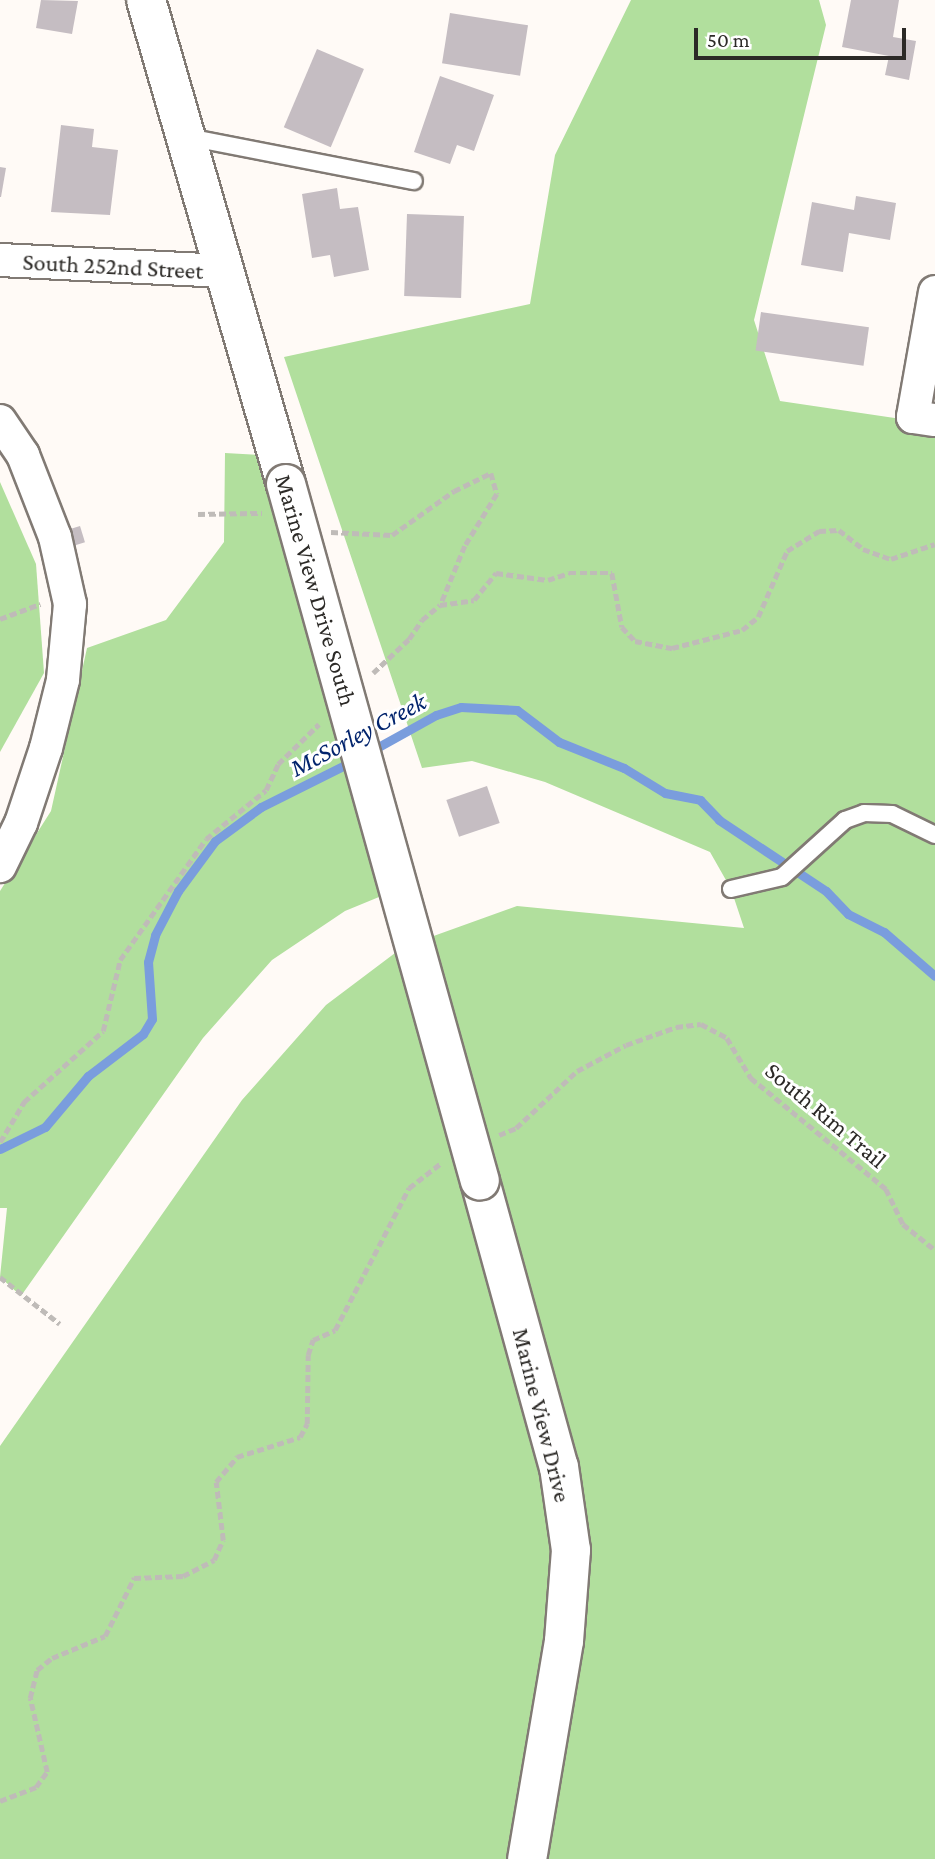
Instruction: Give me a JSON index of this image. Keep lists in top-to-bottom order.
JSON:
{
  "streets": {
    "main road": ["Marine View Drive South", "Marine View Drive"],
    "street": ["South 252nd Street"],
    "path": ["South Rim Trail"]
  },
  "crossings": [
    ["South 252nd Street", "Marine View Drive South"],
    ["Marine View Drive South", "Marine View Drive"]
  ],
  "water": ["McSorley Creek"],
  "scale_bar": "50 m"
}
